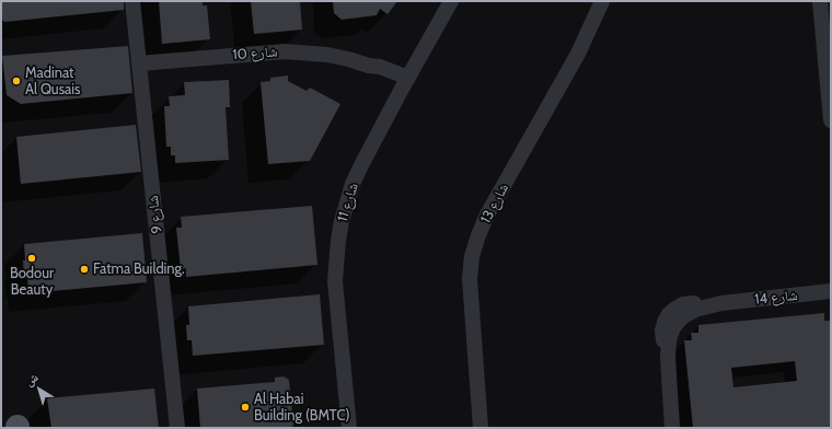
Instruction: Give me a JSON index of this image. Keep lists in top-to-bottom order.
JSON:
{
  "streets": {
    "street": [
      "شارع 10",
      "شارع 11",
      "شارع 13",
      "شارع 9",
      "شارع 14"
    ]
  },
  "crossings": [
    ["شارع 10", "شارع 11"],
    ["شارع 10", "شارع 9"]
  ],
  "places": [
    "Madinat Al Qusais",
    "Bodour Beauty",
    "Fatma Building.",
    "Al Habai Building (BMTC)"
  ],
  "north": "top left"
}
